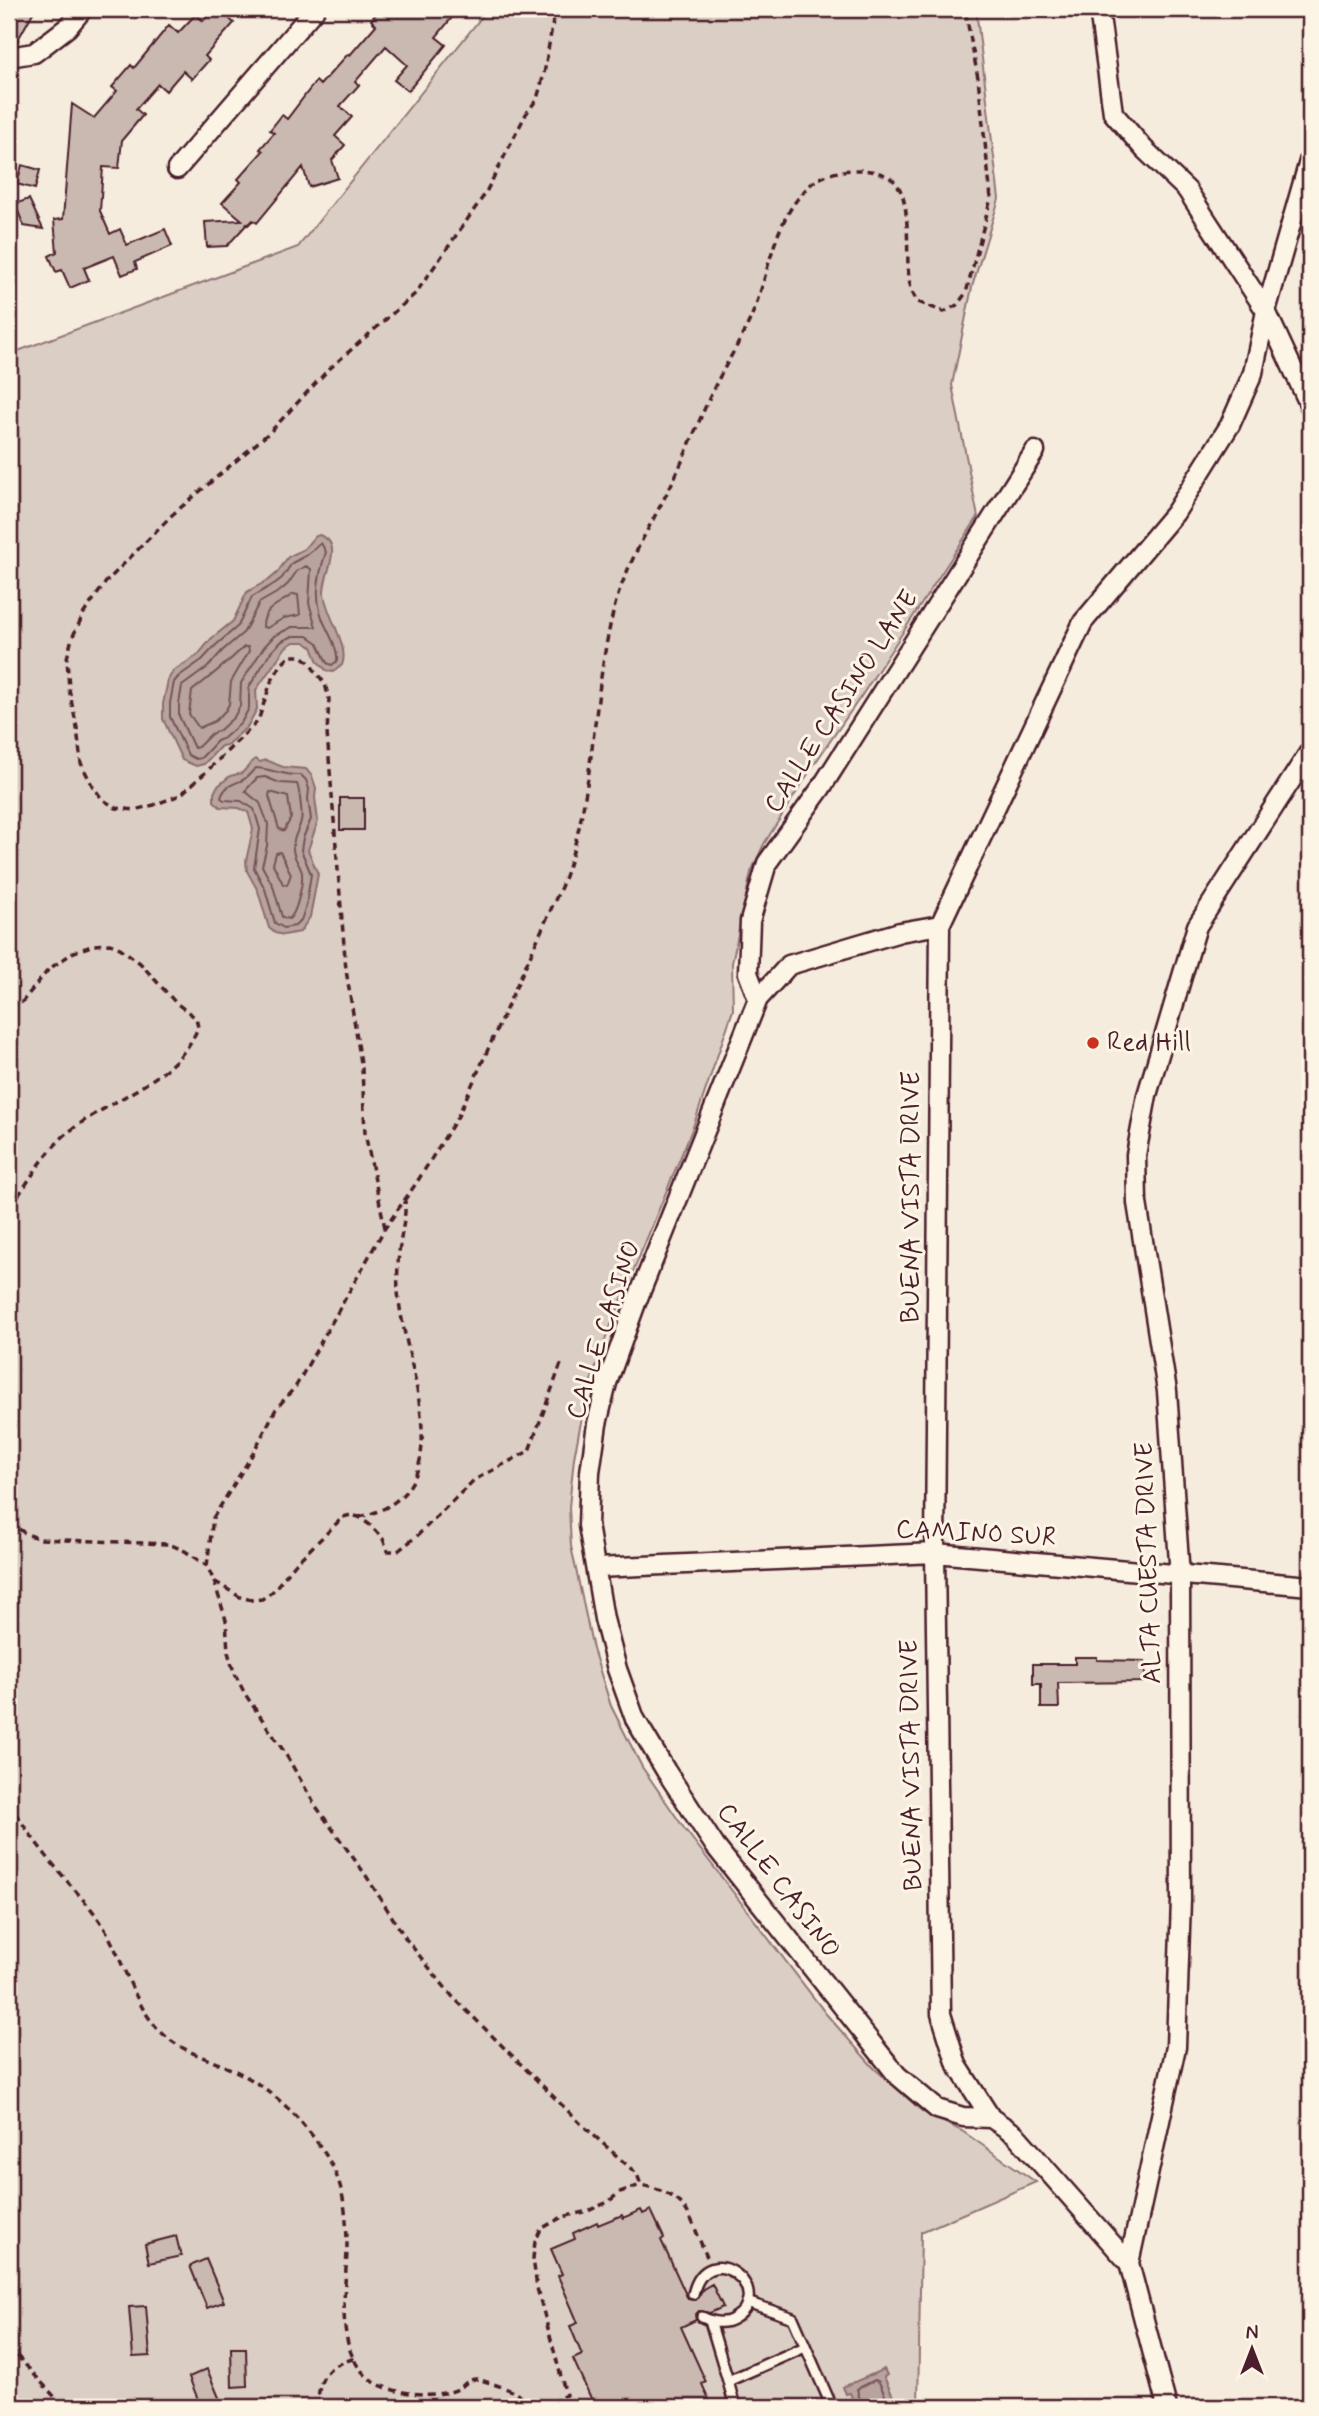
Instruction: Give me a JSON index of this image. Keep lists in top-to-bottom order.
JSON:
{
  "streets": {
    "street": [
      "CALLE CASINO LANE",
      "BUENA VISTA DRIVE",
      "CALLE CASINO",
      "CAMINO SUR",
      "ALTA CUESTA DRIVE"
    ]
  },
  "crossings": [
    ["CALLE CASINO LANE", "CALLE CASINO"],
    ["BUENA VISTA DRIVE", "CALLE CASINO"],
    ["BUENA VISTA DRIVE", "CAMINO SUR"],
    ["BUENA VISTA DRIVE", "ALTA CUESTA DRIVE"],
    ["CALLE CASINO", "CAMINO SUR"],
    ["CAMINO SUR", "ALTA CUESTA DRIVE"]
  ],
  "places": ["Red Hill"],
  "north": "top"
}
